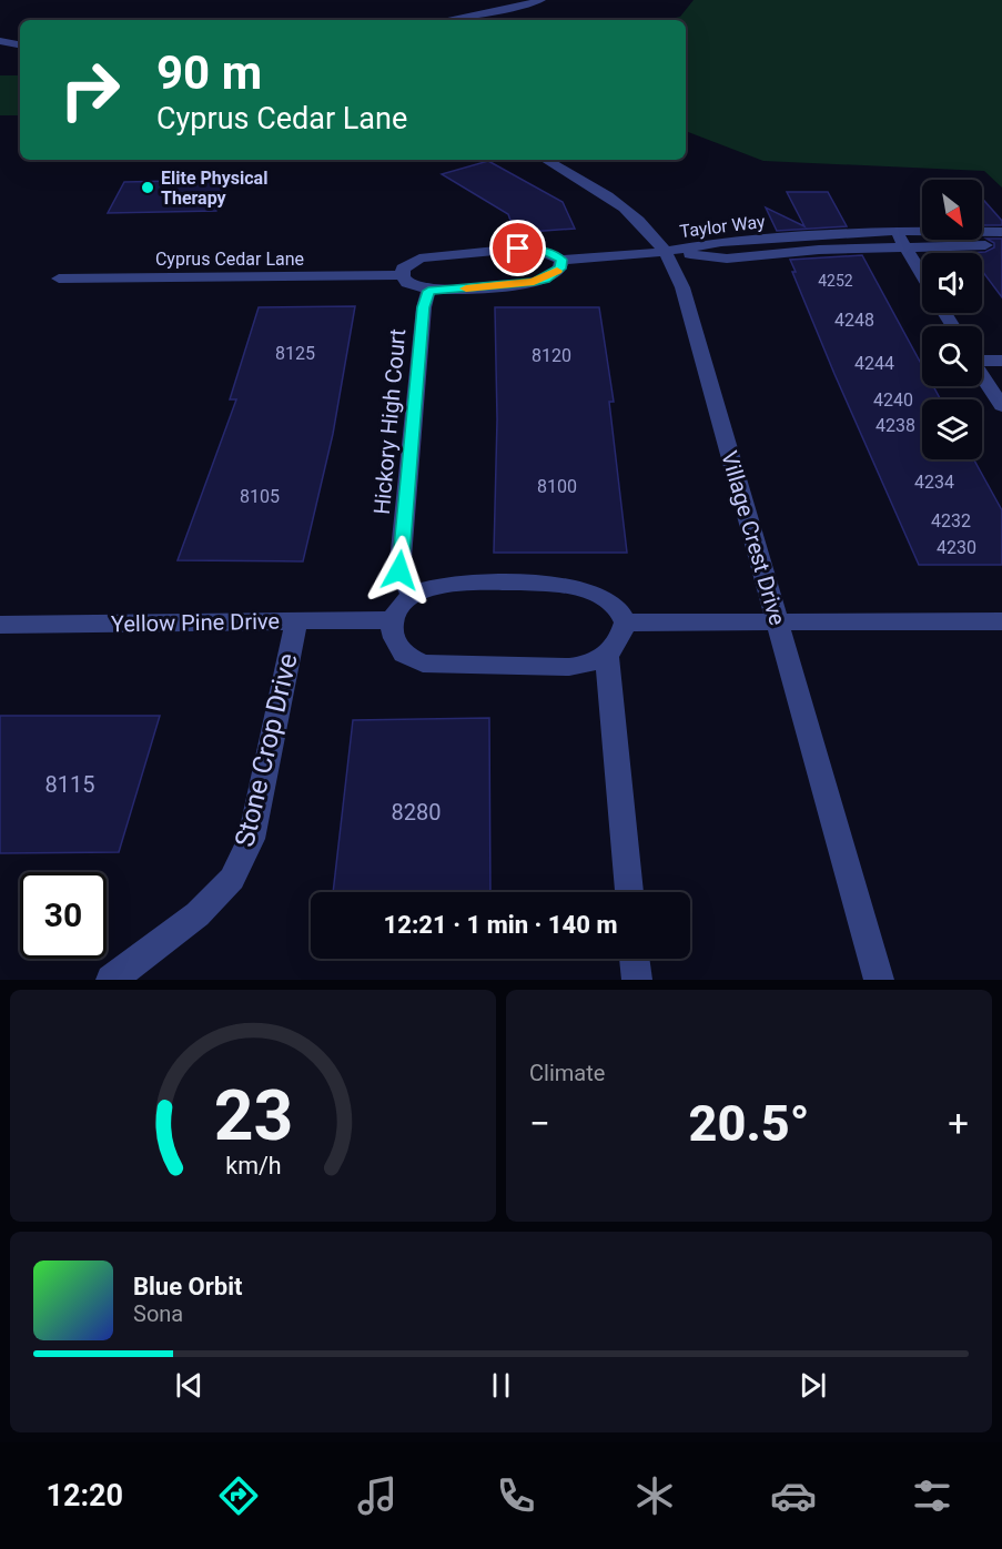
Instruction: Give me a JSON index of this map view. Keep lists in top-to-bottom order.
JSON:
{
  "streets": {
    "street": [
      "Taylor Way",
      "Cyprus Cedar Lane",
      "Hickory High Court",
      "Village Crest Drive",
      "Yellow Pine Drive",
      "Stone Crop Drive"
    ]
  },
  "crossings": [
    ["Taylor Way", "Village Crest Drive"],
    ["Yellow Pine Drive", "Stone Crop Drive"]
  ],
  "places": ["Elite Physical Therapy"],
  "house_numbers": [
    "4252",
    "4248",
    "8125",
    "8120",
    "4244",
    "4240",
    "4238",
    "4234",
    "8100",
    "8105",
    "4232",
    "4230",
    "8115",
    "8280"
  ],
  "north": "bottom right",
  "page": {
    "turn": ["90 m", "Cyprus Cedar Lane"],
    "limit": "30",
    "trip": "12:21 · 1 min · 140 m",
    "tile": "Climate",
    "heat": ["−", "20.5°", "+"],
    "song": ["Blue Orbit", "Sona"],
    "tabs": "12:20",
    "gauge": ["23", "km/h"]
  }
}
